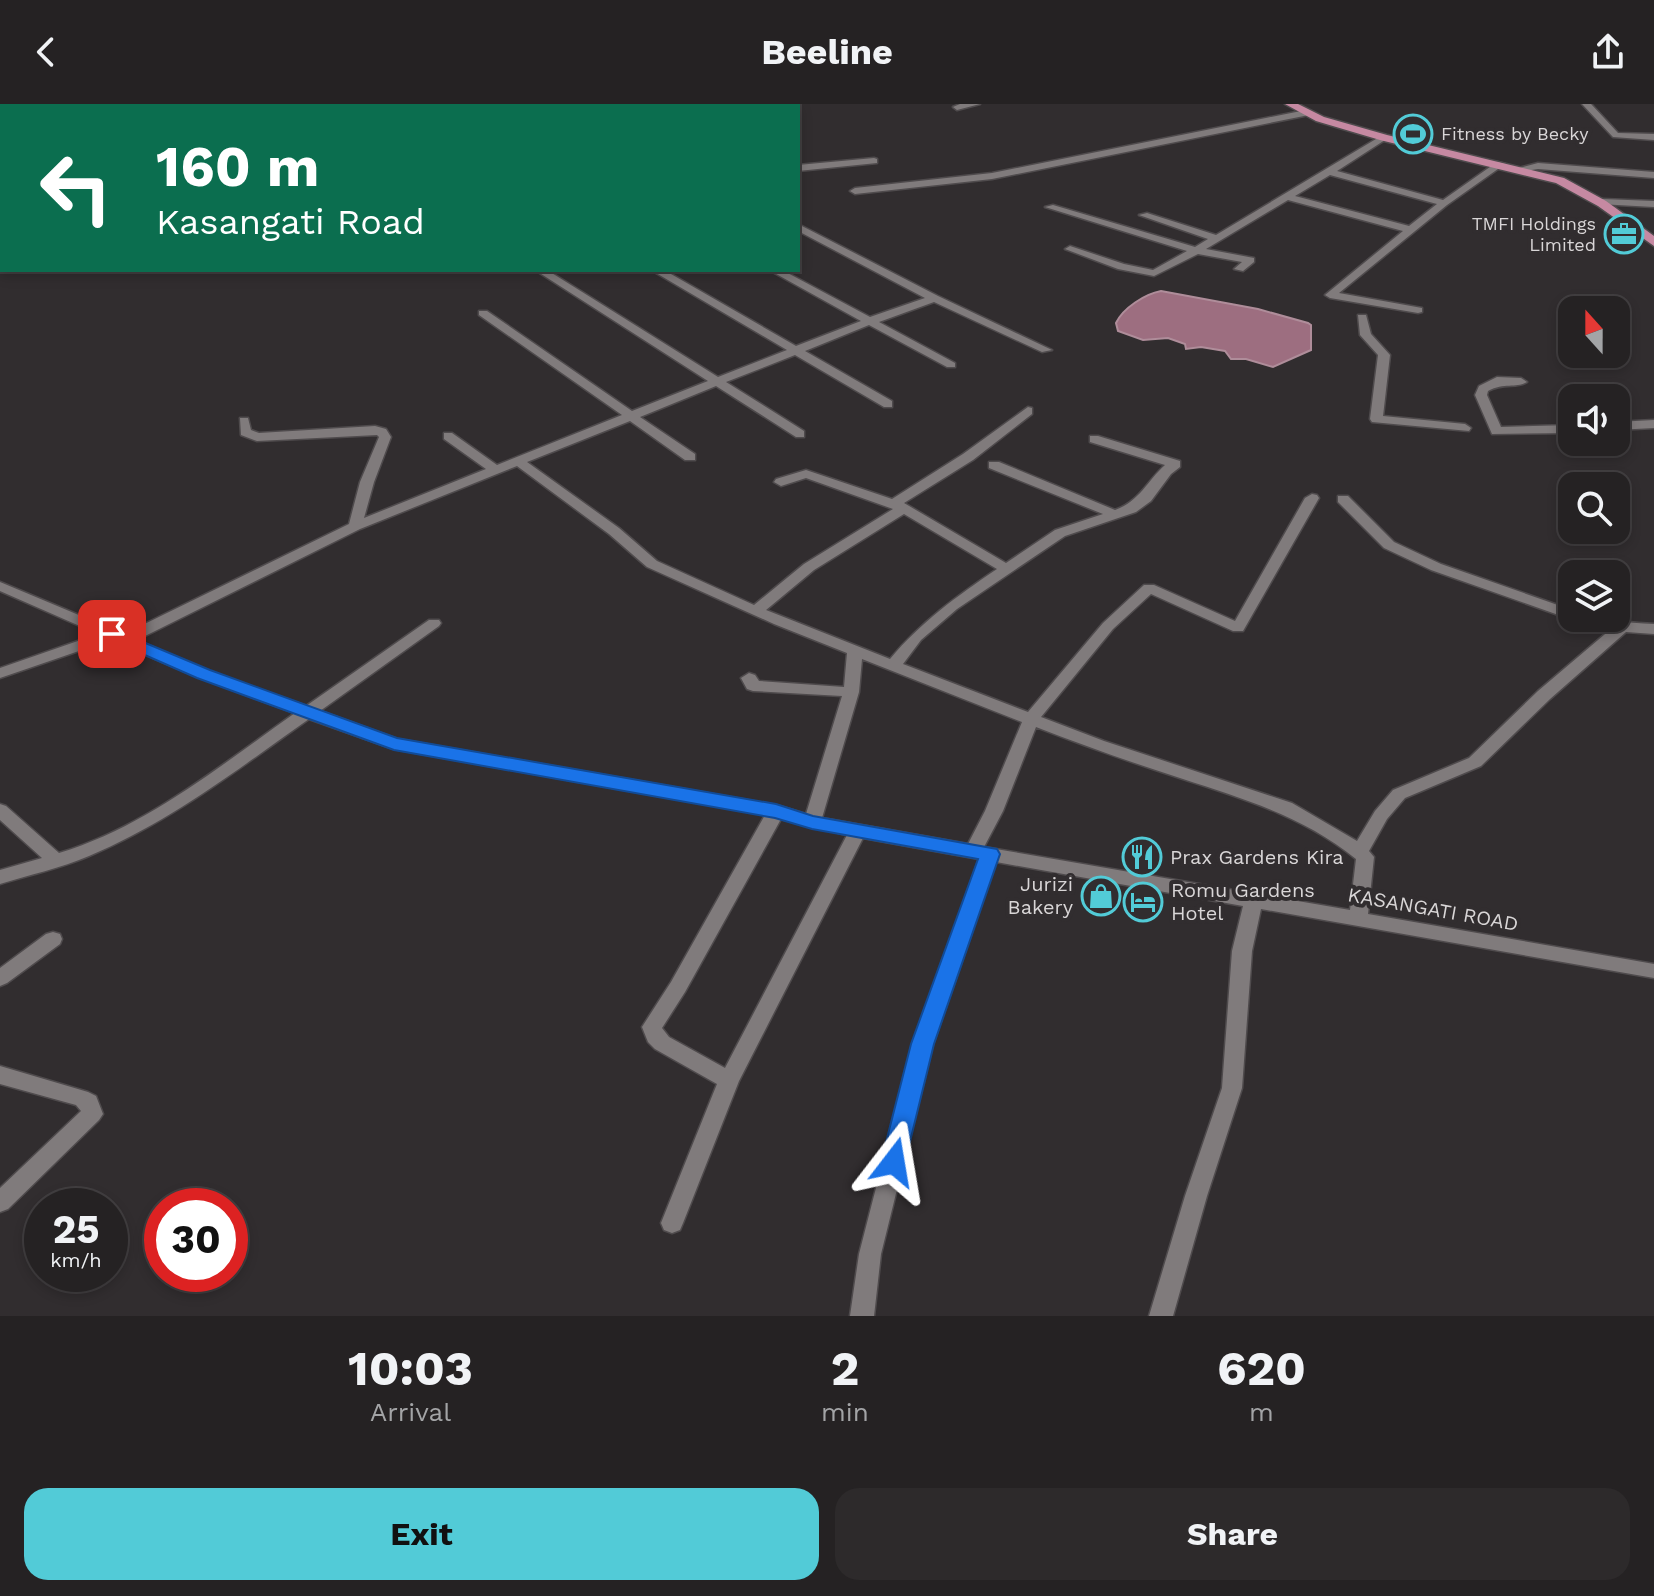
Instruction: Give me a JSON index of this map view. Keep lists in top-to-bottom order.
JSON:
{
  "streets": {
    "street": ["KASANGATI ROAD"]
  },
  "places": {
    "sports": ["Fitness by Becky"],
    "office": ["TMFI Holdings Limited"],
    "restaurant": ["Prax Gardens Kira"],
    "shop": ["Jurizi Bakery"],
    "hotel": ["Romu Gardens Hotel"]
  },
  "north": "top",
  "page": {
    "header": "Beeline",
    "turn": ["160 m", "Kasangati Road"],
    "speed": "25 km/h",
    "limit": "30",
    "eta": [
      "10:03",
      "Arrival",
      "2",
      "min",
      "620",
      "m"
    ],
    "buttons": ["Exit", "Share"]
  }
}
